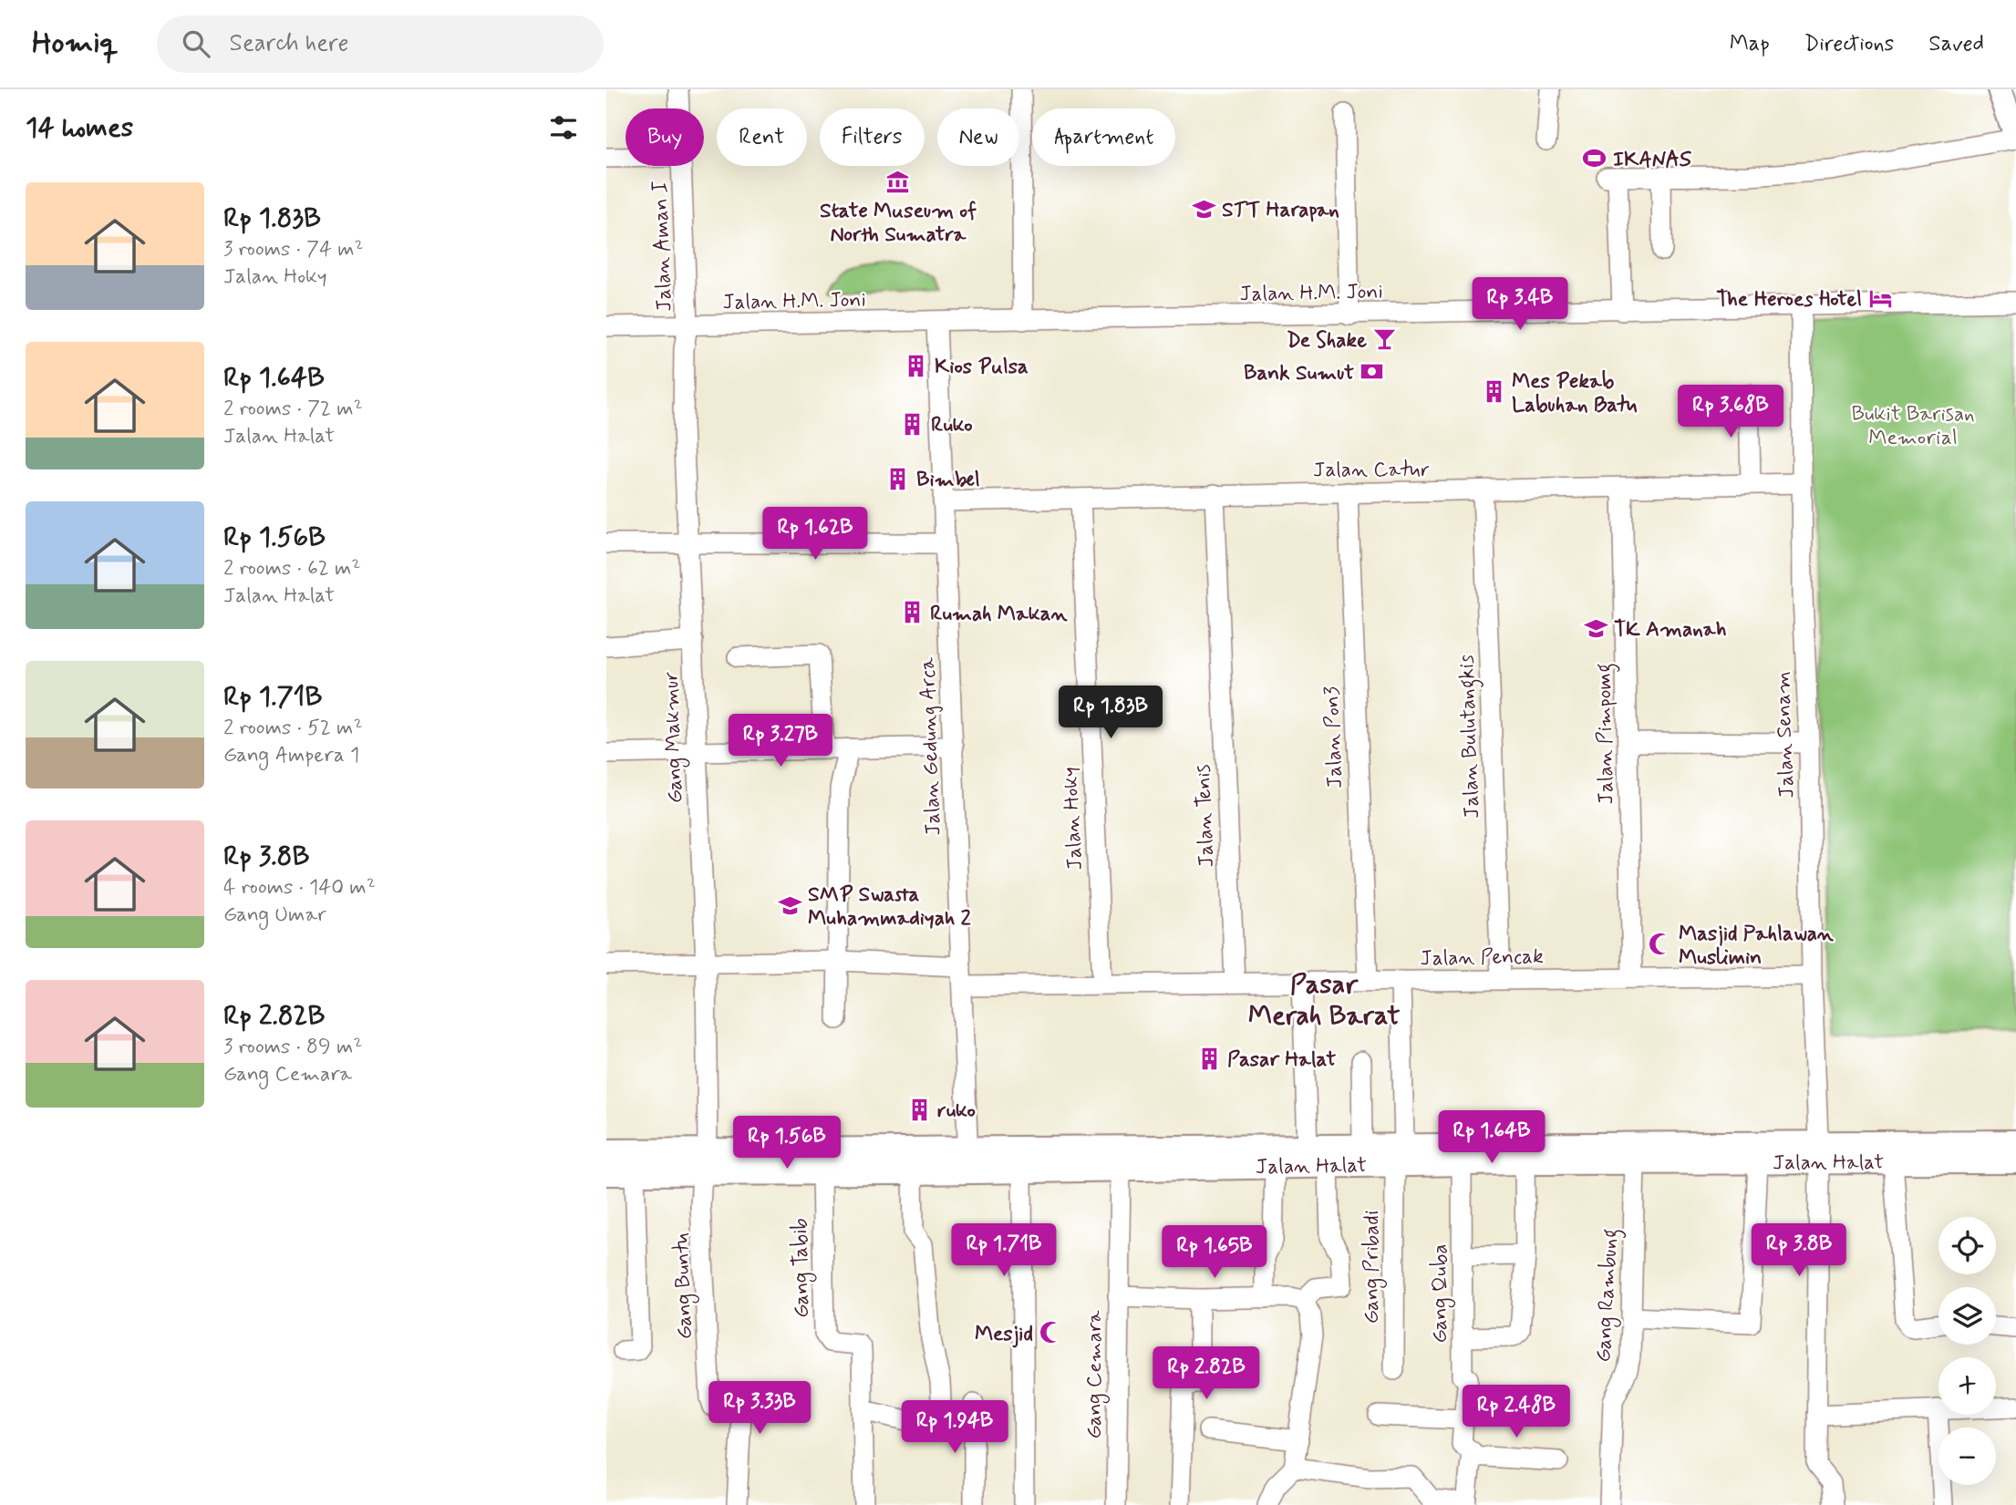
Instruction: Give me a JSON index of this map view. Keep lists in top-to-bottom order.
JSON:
{
  "streets": {
    "main road": ["Jalan Halat"],
    "street": [
      "Jalan Aman I",
      "Jalan H.M. Joni",
      "Jalan Catur",
      "Jalan Pimpomg",
      "Jalan Senam",
      "Jalan Bulutangkis",
      "Gang Makmur",
      "Jalan Pon3",
      "Jalan Gedung Arca",
      "Jalan Tenis",
      "Jalan Hoky",
      "Jalan Pencak",
      "Gang Pribadi",
      "Gang Tabib",
      "Gang Buntu",
      "Gang Quba",
      "Gang Rambung",
      "Gang Cemara"
    ]
  },
  "crossings": [
    ["Jalan Aman I", "Jalan H.M. Joni"],
    ["Jalan Aman I", "Gang Makmur"],
    ["Jalan H.M. Joni", "Jalan Senam"],
    ["Jalan H.M. Joni", "Gang Makmur"],
    ["Jalan H.M. Joni", "Jalan Gedung Arca"],
    ["Jalan Catur", "Jalan Pimpomg"],
    ["Jalan Catur", "Jalan Senam"],
    ["Jalan Catur", "Jalan Bulutangkis"],
    ["Jalan Catur", "Jalan Pon3"],
    ["Jalan Catur", "Jalan Gedung Arca"],
    ["Jalan Catur", "Jalan Tenis"],
    ["Jalan Catur", "Jalan Hoky"],
    ["Jalan Pimpomg", "Jalan Pencak"],
    ["Jalan Senam", "Jalan Pencak"],
    ["Jalan Senam", "Jalan Halat"],
    ["Jalan Bulutangkis", "Jalan Pencak"],
    ["Gang Makmur", "Jalan Halat"],
    ["Jalan Pon3", "Jalan Pencak"],
    ["Jalan Gedung Arca", "Jalan Pencak"],
    ["Jalan Gedung Arca", "Jalan Halat"],
    ["Jalan Tenis", "Jalan Pencak"],
    ["Jalan Hoky", "Jalan Pencak"],
    ["Jalan Pencak", "Gang Pribadi"],
    ["Jalan Halat", "Gang Pribadi"],
    ["Jalan Halat", "Gang Tabib"],
    ["Jalan Halat", "Gang Buntu"],
    ["Jalan Halat", "Gang Quba"],
    ["Jalan Halat", "Gang Rambung"],
    ["Jalan Halat", "Gang Cemara"]
  ],
  "districts": ["Pasar Merah Barat"],
  "parks": ["Bukit Barisan Memorial"],
  "places": {
    "sports": ["IKANAS"],
    "museum": ["State Museum of North Sumatra"],
    "school or university": ["STT Harapan", "TK Amanah", "SMP Swasta Muhammadiyah 2"],
    "hotel": ["The Heroes Hotel"],
    "bar": ["De Shake"],
    "building": [
      "Kios Pulsa",
      "Mes Pekab Labuhan Batu",
      "Ruko",
      "Bimbel",
      "Rumah Makan",
      "Pasar Halat",
      "ruko"
    ],
    "bank": ["Bank Sumut"],
    "mosque": ["Masjid Pahlawan Muslimin", "Mesjid"]
  },
  "page": {
    "header": "Homiq",
    "search": "Search here",
    "nav": ["Map", "Directions", "Saved"],
    "heading": "14 homes",
    "chip": [
      "Buy",
      "Rent",
      "Filters",
      "New",
      "Apartment"
    ],
    "list": [
      {
        "name": "Rp 1.83B",
        "note": "3 rooms · 74 m² · Jalan Hoky"
      },
      {
        "name": "Rp 1.64B",
        "note": "2 rooms · 72 m² · Jalan Halat"
      },
      {
        "name": "Rp 1.56B",
        "note": "2 rooms · 62 m² · Jalan Halat"
      },
      {
        "name": "Rp 1.71B",
        "note": "2 rooms · 52 m² · Gang Ampera 1"
      },
      {
        "name": "Rp 3.8B",
        "note": "4 rooms · 140 m² · Gang Umar"
      },
      {
        "name": "Rp 2.82B",
        "note": "3 rooms · 89 m² · Gang Cemara"
      }
    ],
    "price": [
      "Rp 3.4B",
      "Rp 3.68B",
      "Rp 1.62B",
      "Rp 1.83B",
      "Rp 3.27B",
      "Rp 1.64B",
      "Rp 1.56B",
      "Rp 1.71B",
      "Rp 3.8B",
      "Rp 1.65B",
      "Rp 2.82B",
      "Rp 3.33B",
      "Rp 2.48B",
      "Rp 1.94B"
    ],
    "map_buttons": ["+", "−"]
  }
}
